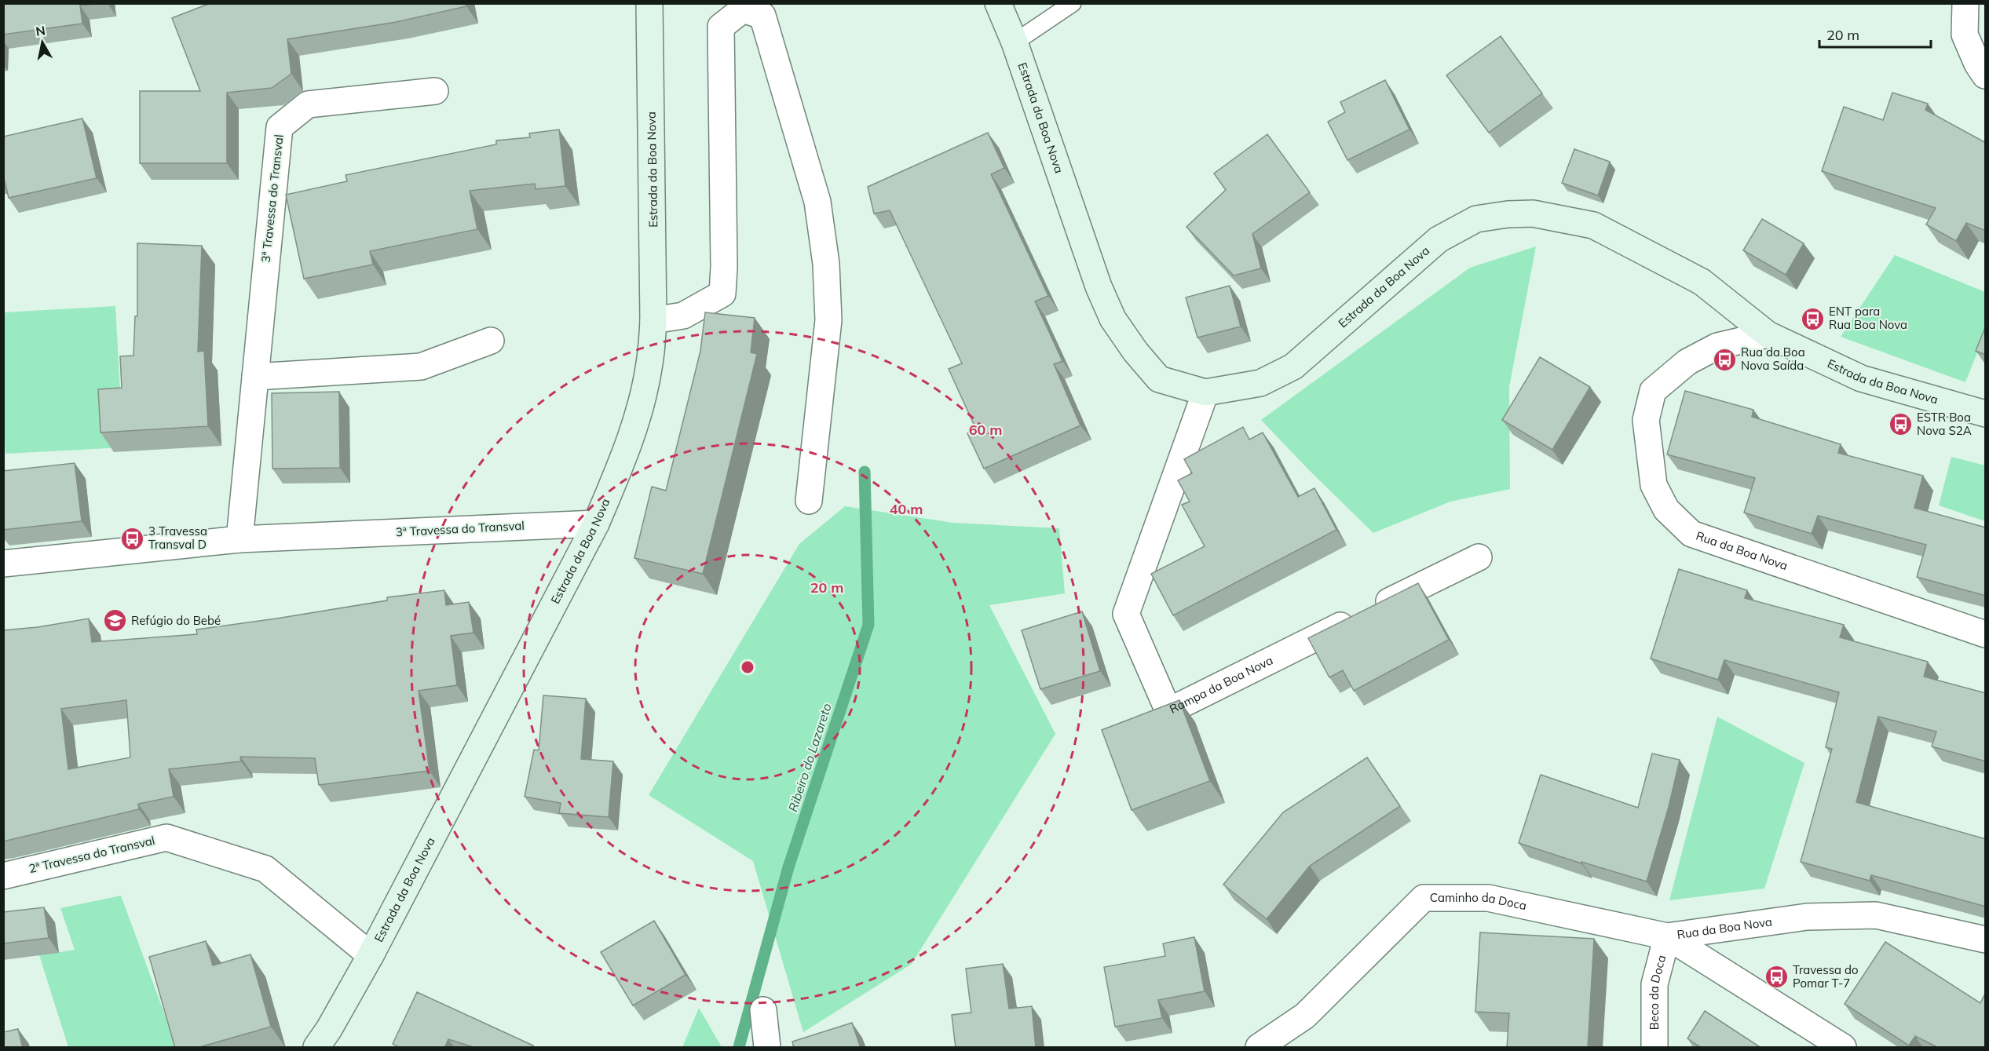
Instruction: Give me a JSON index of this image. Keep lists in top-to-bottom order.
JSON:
{
  "streets": {
    "main road": ["Estrada da Boa Nova"],
    "street": [
      "3ª Travessa do Transval",
      "Rua da Boa Nova",
      "Rampa da Boa Nova",
      "2ª Travessa do Transval",
      "Caminho da Doca",
      "Beco da Doca"
    ]
  },
  "crossings": [
    ["Estrada da Boa Nova", "3ª Travessa do Transval"],
    ["Estrada da Boa Nova", "Rua da Boa Nova"],
    ["Estrada da Boa Nova", "Rampa da Boa Nova"],
    ["Estrada da Boa Nova", "2ª Travessa do Transval"],
    ["Rua da Boa Nova", "Caminho da Doca"],
    ["Rua da Boa Nova", "Beco da Doca"],
    ["Caminho da Doca", "Beco da Doca"]
  ],
  "water": ["Ribeiro do Lazareto"],
  "places": {
    "bus stop": [
      "ENT para Rua Boa Nova",
      "Rua da Boa Nova Saída",
      "ESTR Boa Nova S2A",
      "3 Travessa Transval D",
      "Travessa do Pomar T-7"
    ],
    "school or university": ["Refúgio do Bebé"]
  },
  "scale_bar": "20 m",
  "north": "top",
  "rings": ["60 m", "40 m", "20 m"]
}
